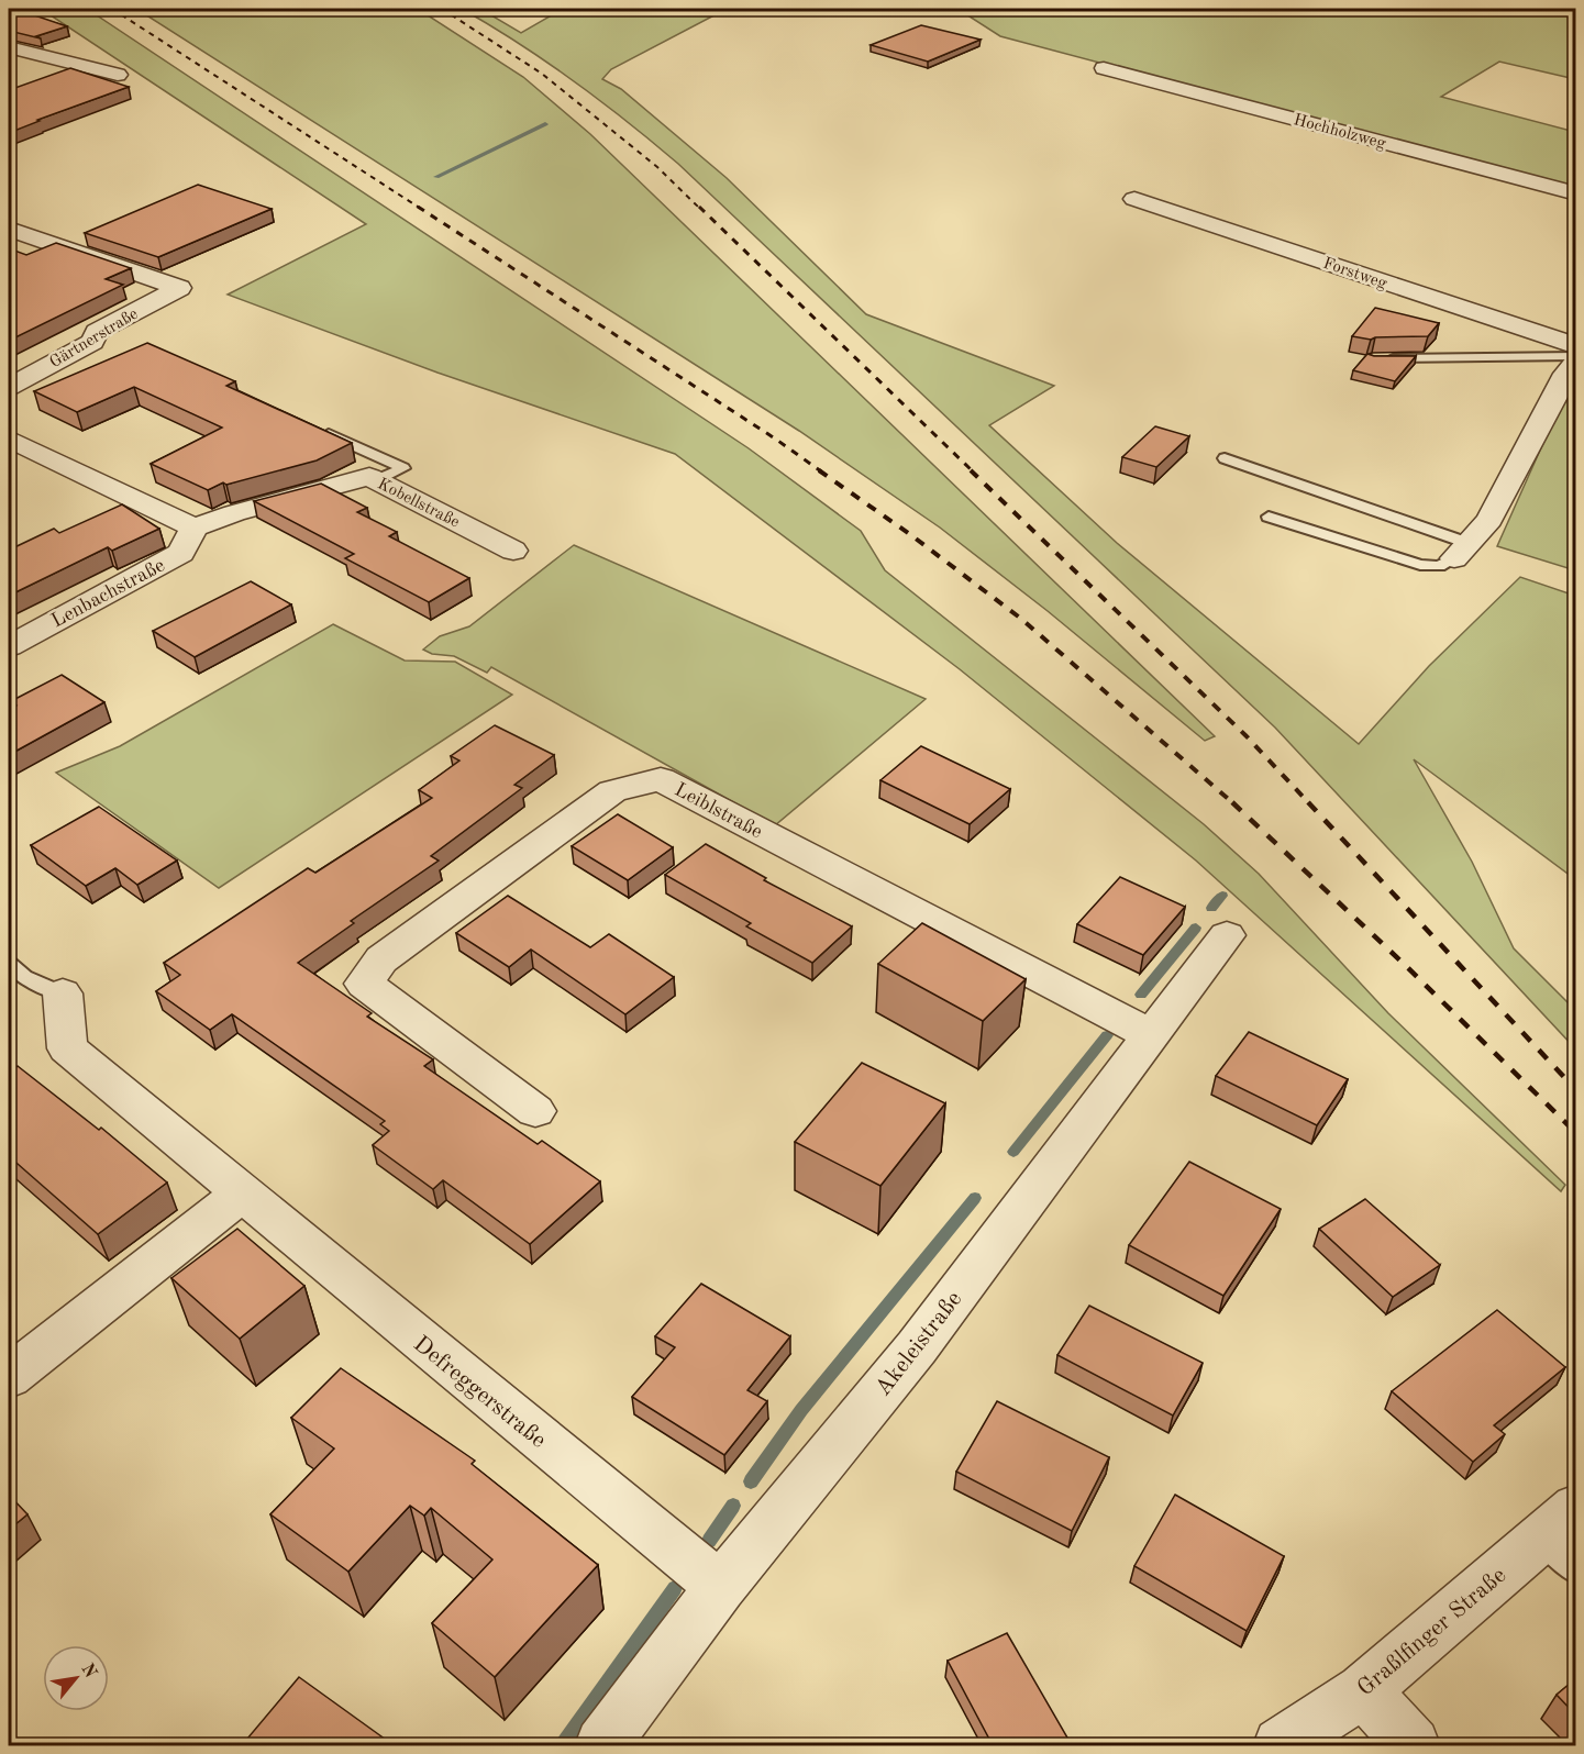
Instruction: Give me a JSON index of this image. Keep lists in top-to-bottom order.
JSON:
{
  "streets": {
    "street": [
      "Hochholzweg",
      "Forstweg",
      "Gärtnerstraße",
      "Kobellstraße",
      "Lenbachstraße",
      "Leiblstraße",
      "Akeleistraße",
      "Defreggerstraße",
      "Graßlfinger Straße"
    ]
  },
  "crossings": [
    ["Kobellstraße", "Lenbachstraße"],
    ["Leiblstraße", "Akeleistraße"],
    ["Akeleistraße", "Defreggerstraße"]
  ],
  "north": "top right"
}
